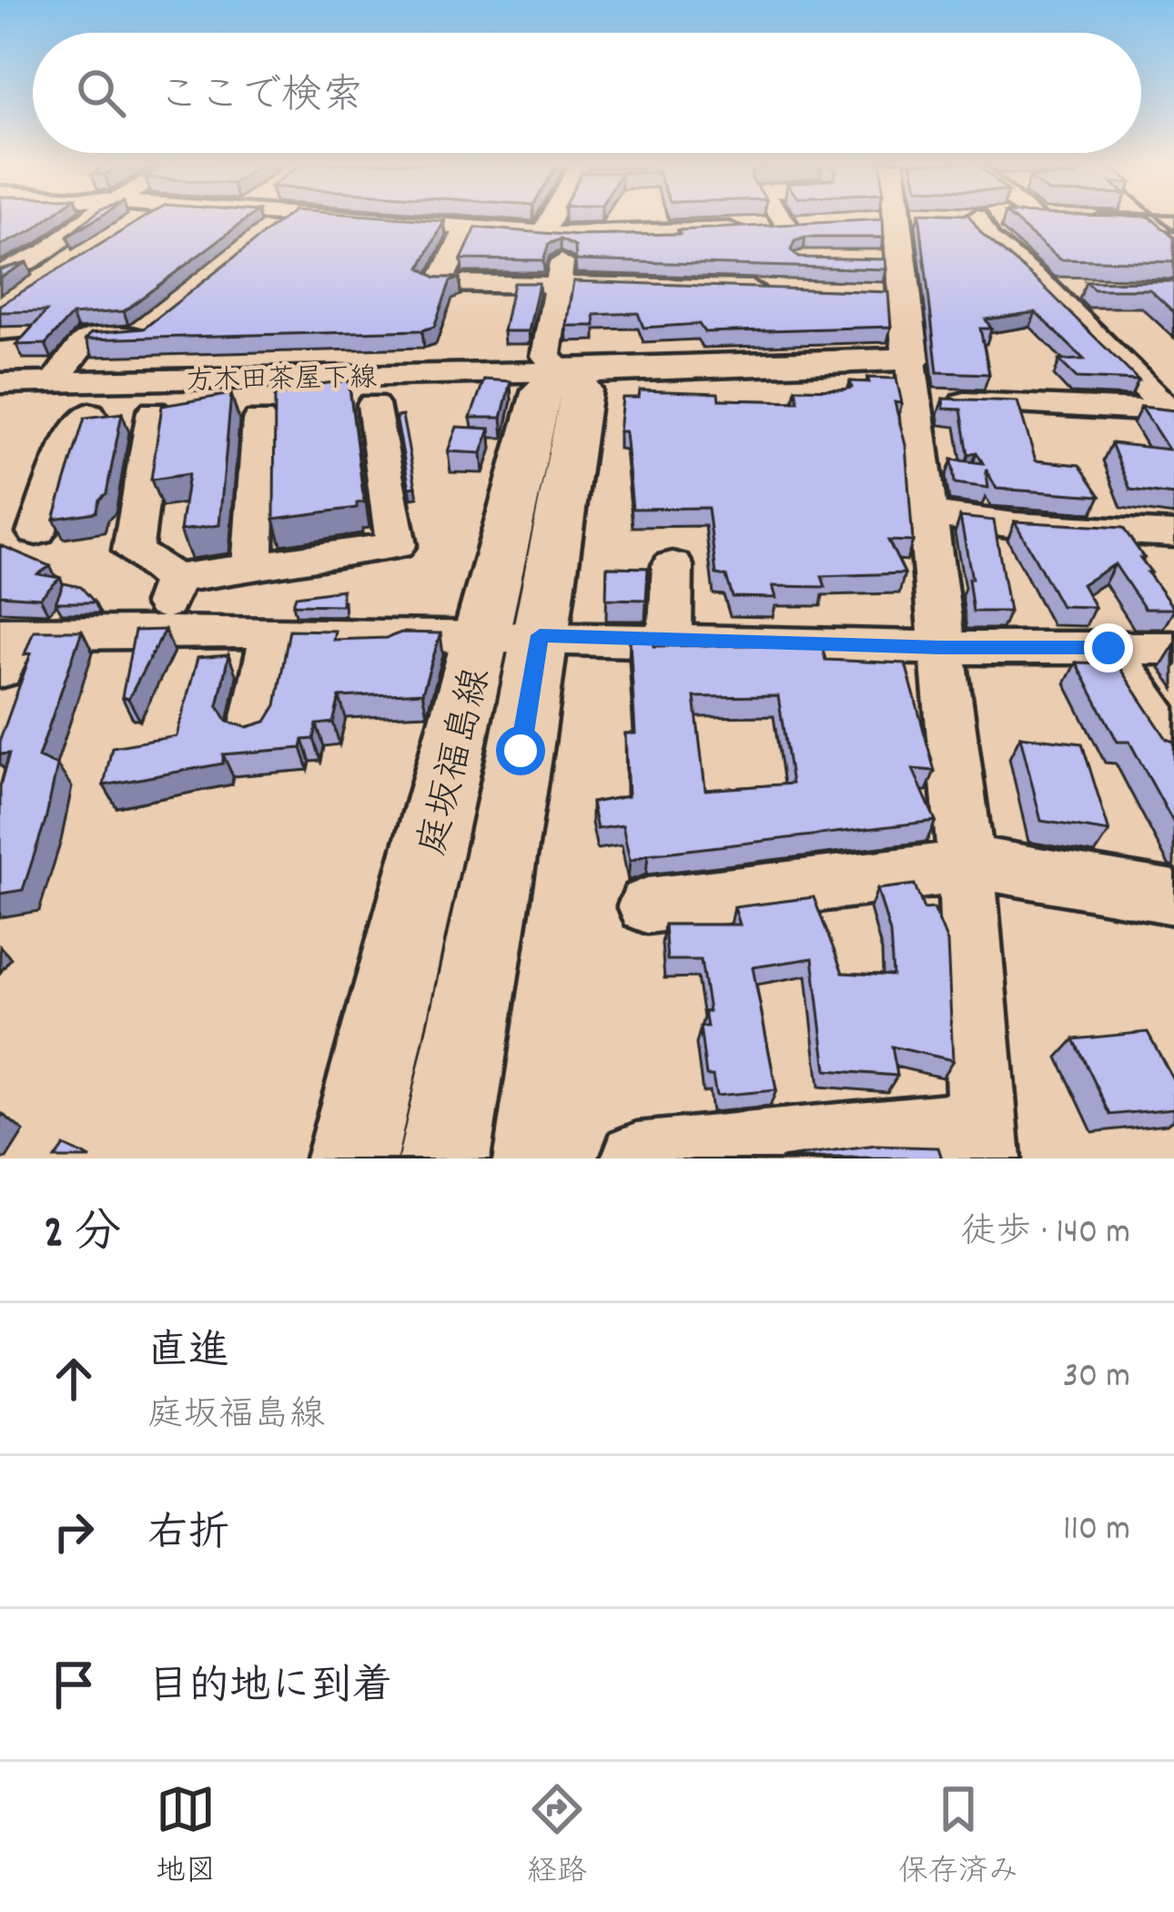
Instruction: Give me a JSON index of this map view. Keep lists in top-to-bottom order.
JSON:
{
  "streets": {
    "main road": ["庭坂福島線"],
    "street": ["方木田茶屋下線"]
  },
  "crossings": [
    ["方木田茶屋下線", "庭坂福島線"]
  ],
  "page": {
    "search": "ここで検索",
    "heading": ["2 分", "徒歩 · 140 m"],
    "list": [
      ["直進", "庭坂福島線", "30 m"],
      ["右折", "110 m"],
      "目的地に到着"
    ],
    "nav": ["地図", "経路", "保存済み"]
  }
}
